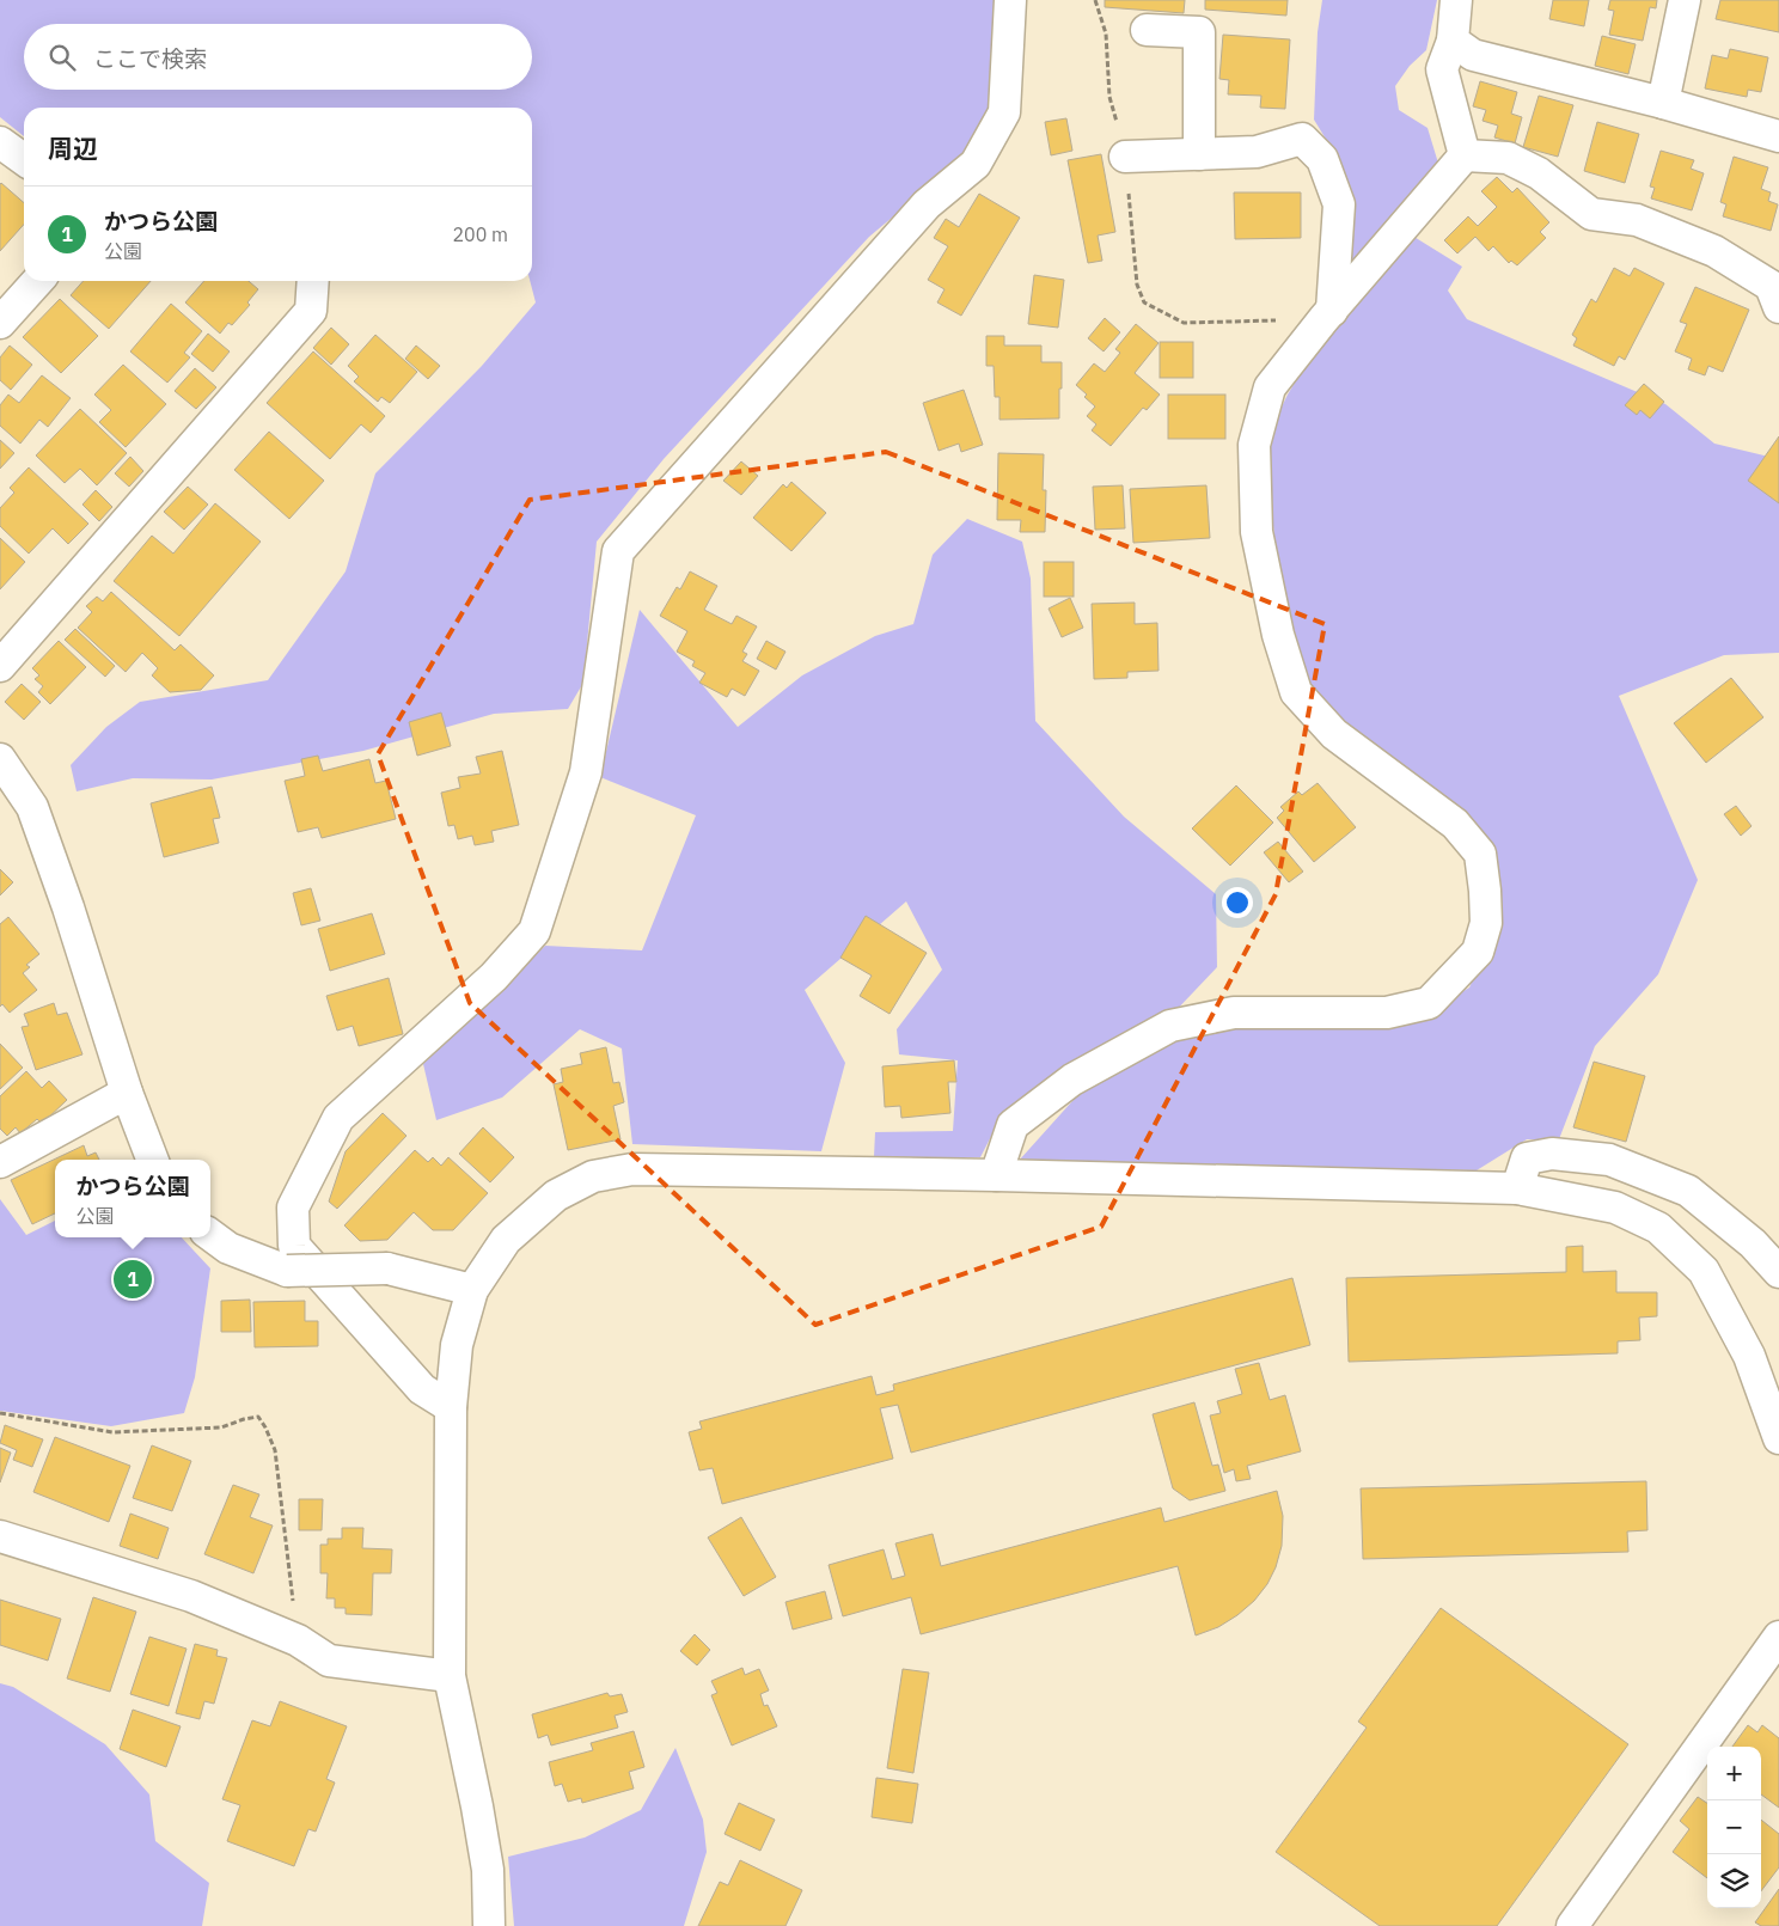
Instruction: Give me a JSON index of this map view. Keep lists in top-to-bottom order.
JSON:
{
  "page": {
    "search": "ここで検索",
    "heading": "周辺",
    "list": [
      {
        "mark": "1",
        "name": "かつら公園",
        "note": "公園",
        "value": "200 m"
      }
    ],
    "popup": ["かつら公園", "公園"],
    "pins": "1",
    "map_buttons": ["+", "−"]
  }
}
